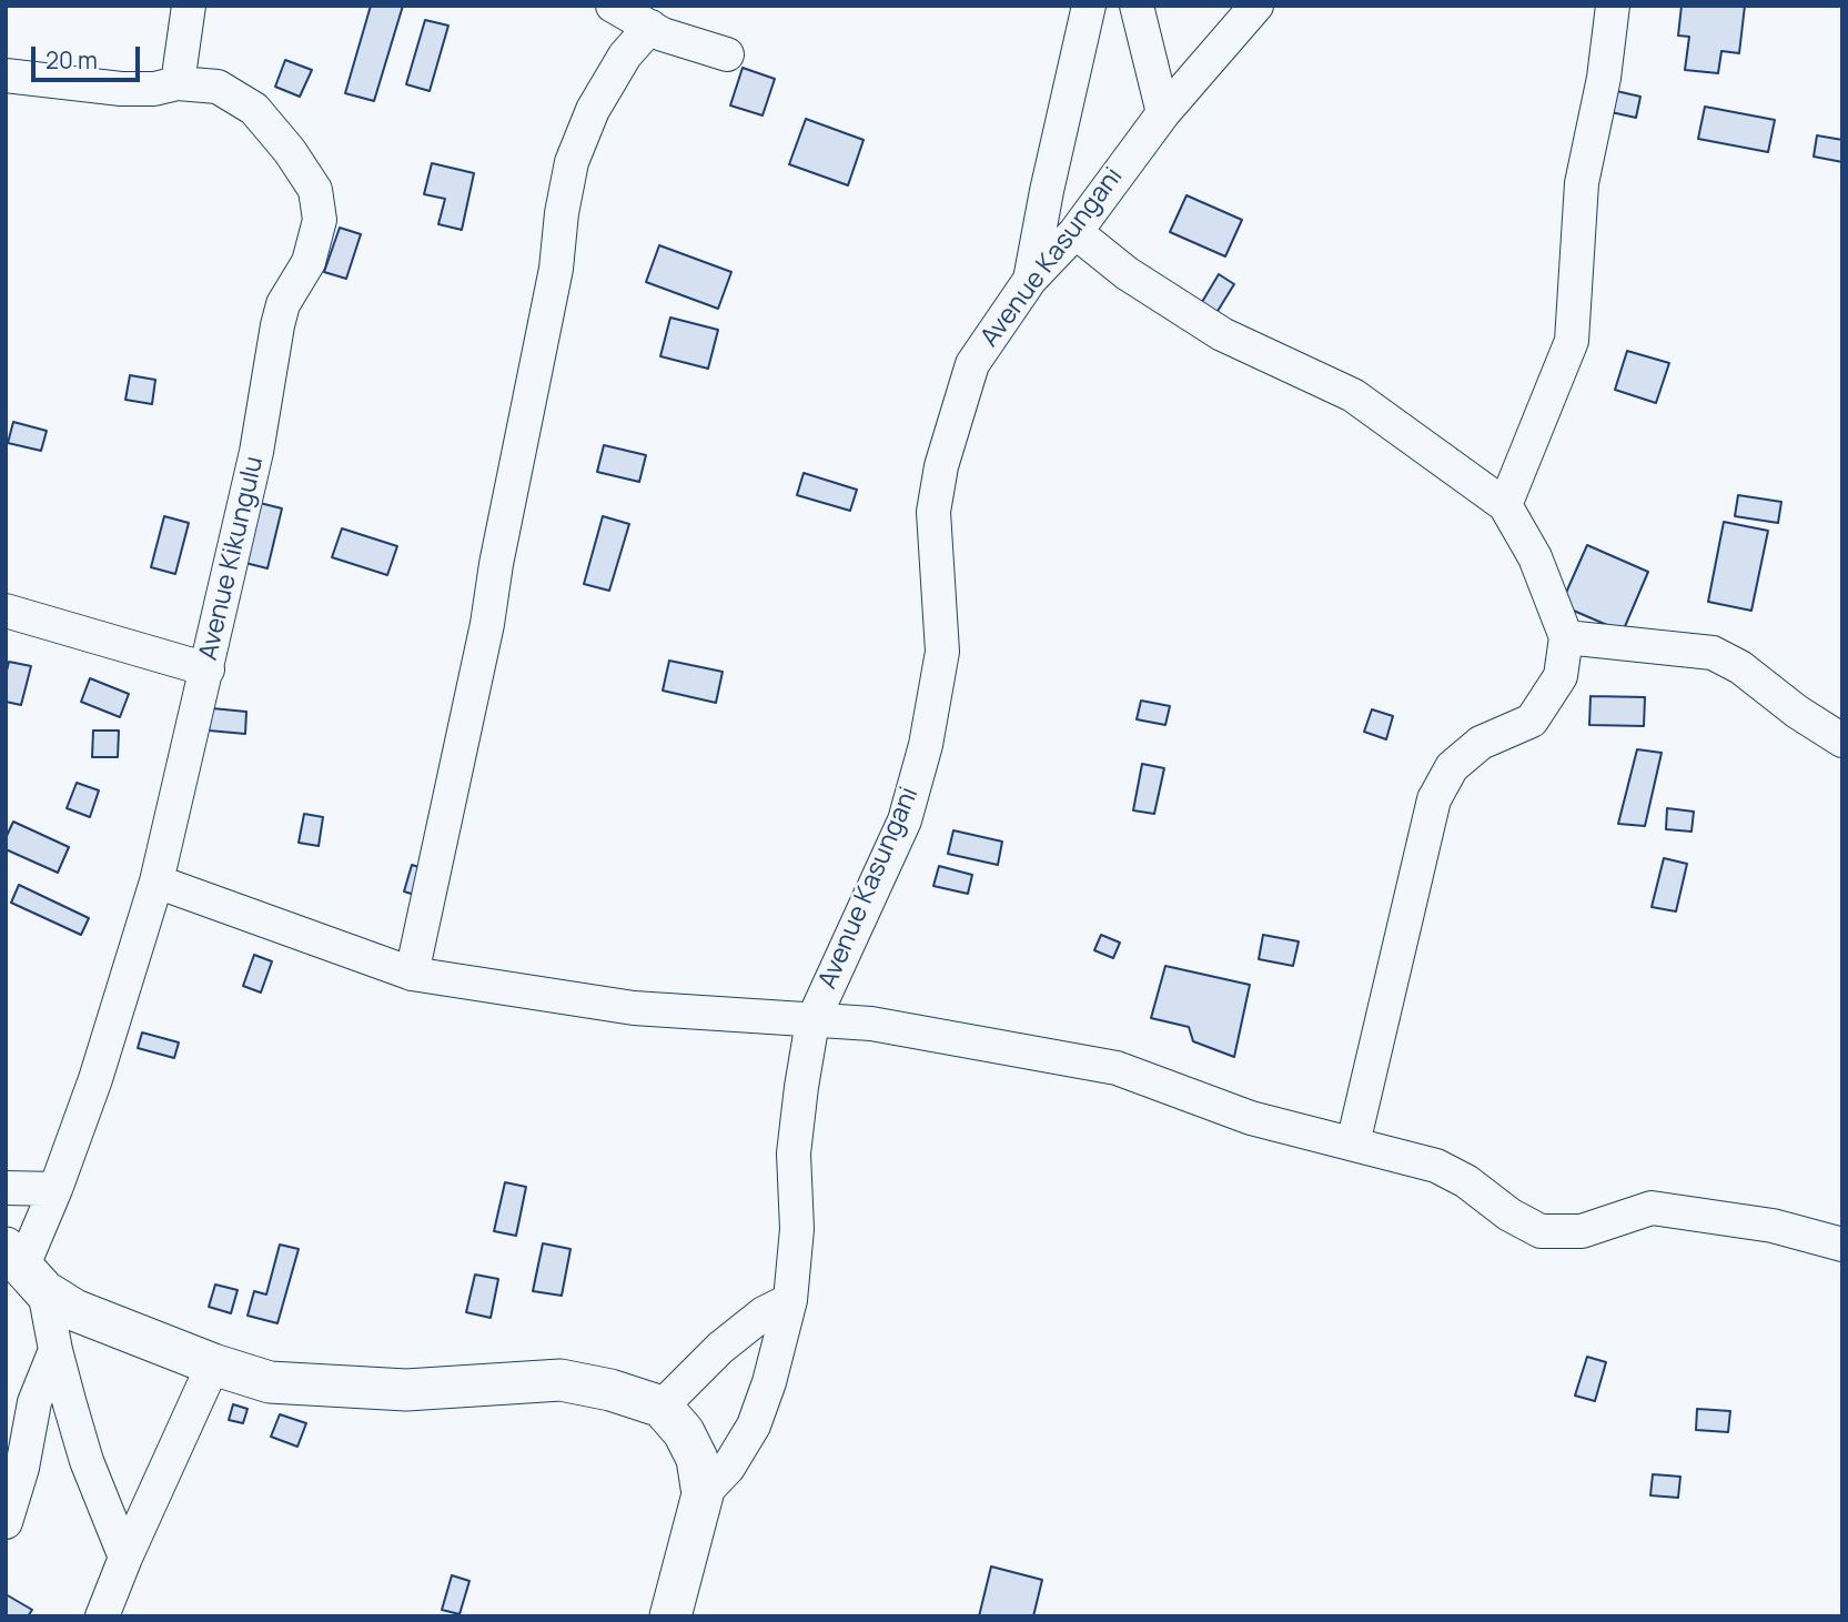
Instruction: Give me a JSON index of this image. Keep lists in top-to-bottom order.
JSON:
{
  "streets": {
    "street": ["Avenue Kasungani", "Avenue Kikungulu"]
  },
  "scale_bar": "20 m"
}
